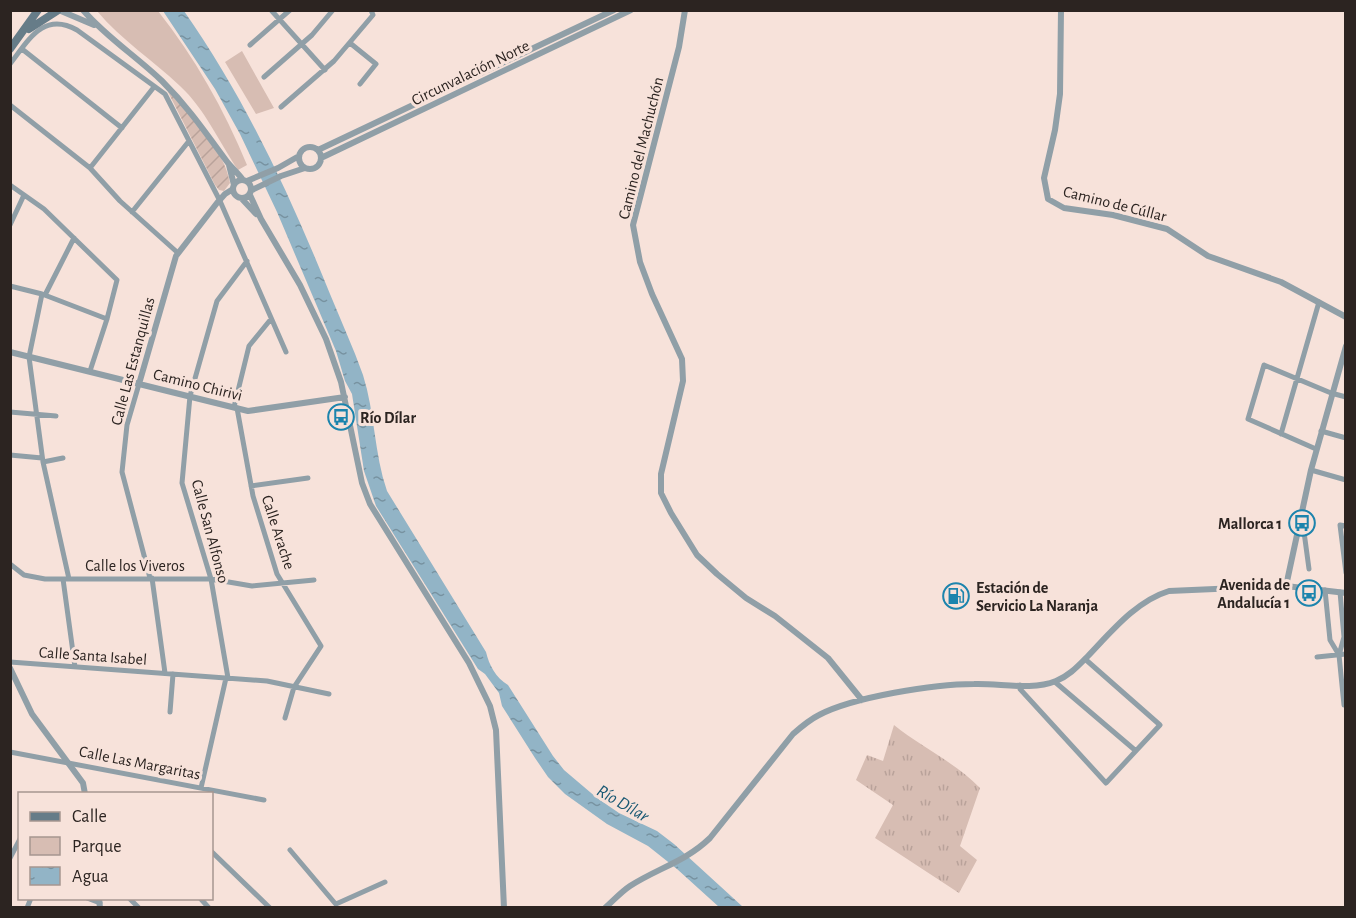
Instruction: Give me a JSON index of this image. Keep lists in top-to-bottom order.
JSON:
{
  "streets": {
    "street": [
      "Circunvalación Norte",
      "Camino del Machuchón",
      "Camino de Cúllar",
      "Calle Las Estanquillas",
      "Camino Chirivi",
      "Calle San Alfonso",
      "Calle Arache",
      "Calle los Viveros",
      "Calle Santa Isabel",
      "Calle Las Margaritas"
    ]
  },
  "crossings": [
    ["Calle Las Estanquillas", "Camino Chirivi"],
    ["Calle Las Estanquillas", "Calle los Viveros"],
    ["Calle Las Estanquillas", "Calle Santa Isabel"],
    ["Camino Chirivi", "Calle San Alfonso"],
    ["Camino Chirivi", "Calle Arache"],
    ["Calle San Alfonso", "Calle los Viveros"],
    ["Calle San Alfonso", "Calle Santa Isabel"],
    ["Calle San Alfonso", "Calle Las Margaritas"],
    ["Calle Arache", "Calle los Viveros"],
    ["Calle Arache", "Calle Santa Isabel"],
    ["Calle los Viveros", "Calle Santa Isabel"]
  ],
  "water": ["Río Dílar"],
  "places": {
    "bus stop": ["Río Dílar", "Mallorca 1", "Avenida de Andalucía 1"],
    "fuel station": ["Estación de Servicio La Naranja"]
  },
  "legend": ["Calle", "Parque", "Agua"]
}
